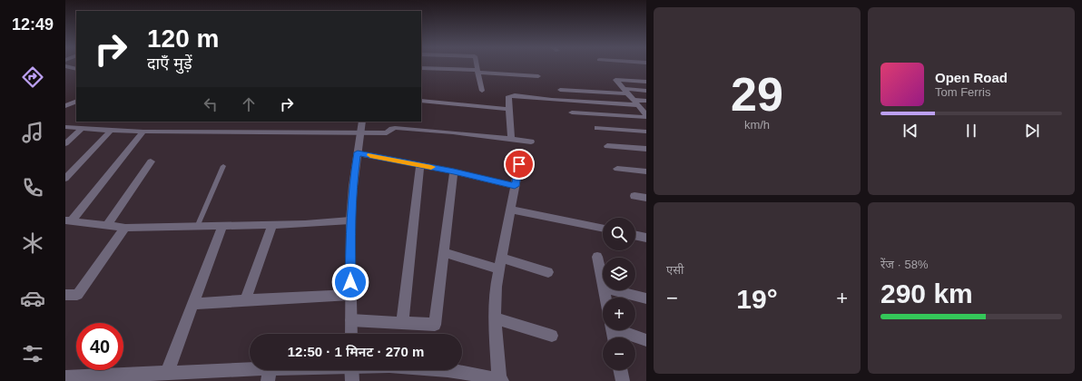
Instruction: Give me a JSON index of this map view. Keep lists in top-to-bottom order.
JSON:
{
  "page": {
    "tabs": "12:49",
    "tile": [
      ["29", "km/h"],
      "एसी",
      ["रेंज · 58%", "290 km"]
    ],
    "turn": ["120 m", "दाएँ मुड़ें"],
    "song": ["Open Road", "Tom Ferris"],
    "map_buttons": ["+", "−"],
    "heat": ["−", "19°", "+"],
    "limit": "40",
    "trip": "12:50 · 1 मिनट · 270 m"
  }
}
